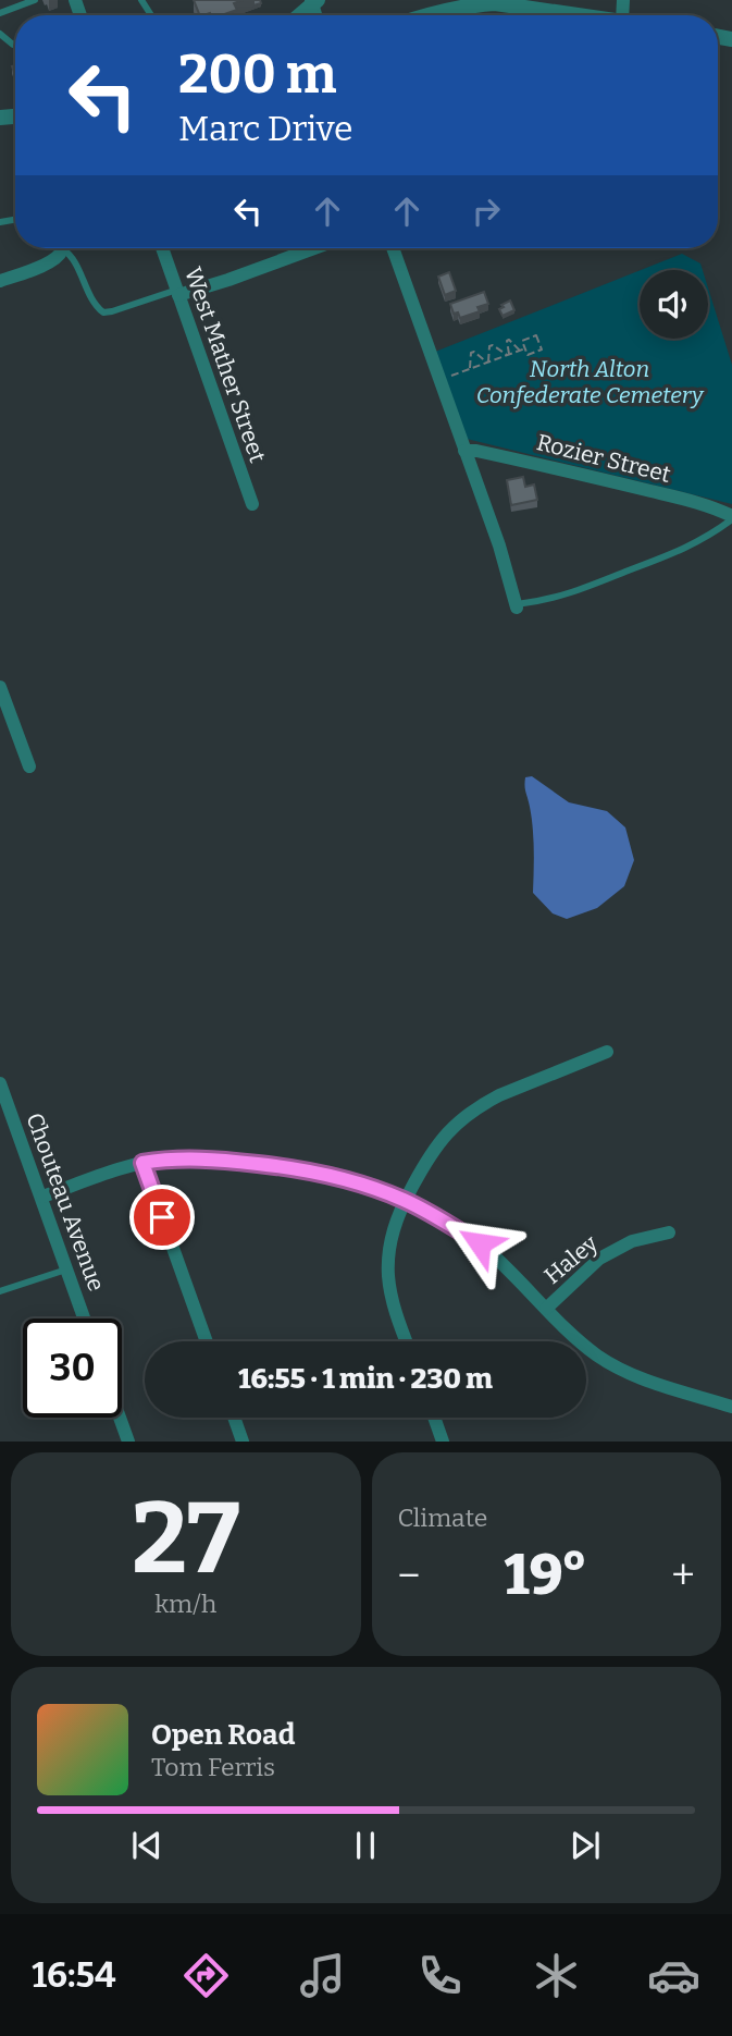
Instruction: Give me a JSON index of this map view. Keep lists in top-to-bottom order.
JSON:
{
  "streets": {
    "street": [
      "West Mather Street",
      "Rozier Street",
      "Chouteau Avenue",
      "Haley"
    ]
  },
  "parks": ["North Alton Confederate Cemetery"],
  "page": {
    "turn": ["200 m", "Marc Drive"],
    "limit": "30",
    "trip": "16:55 · 1 min · 230 m",
    "tile": [
      ["27", "km/h"],
      "Climate"
    ],
    "heat": ["−", "19°", "+"],
    "song": ["Open Road", "Tom Ferris"],
    "tabs": "16:54"
  }
}
